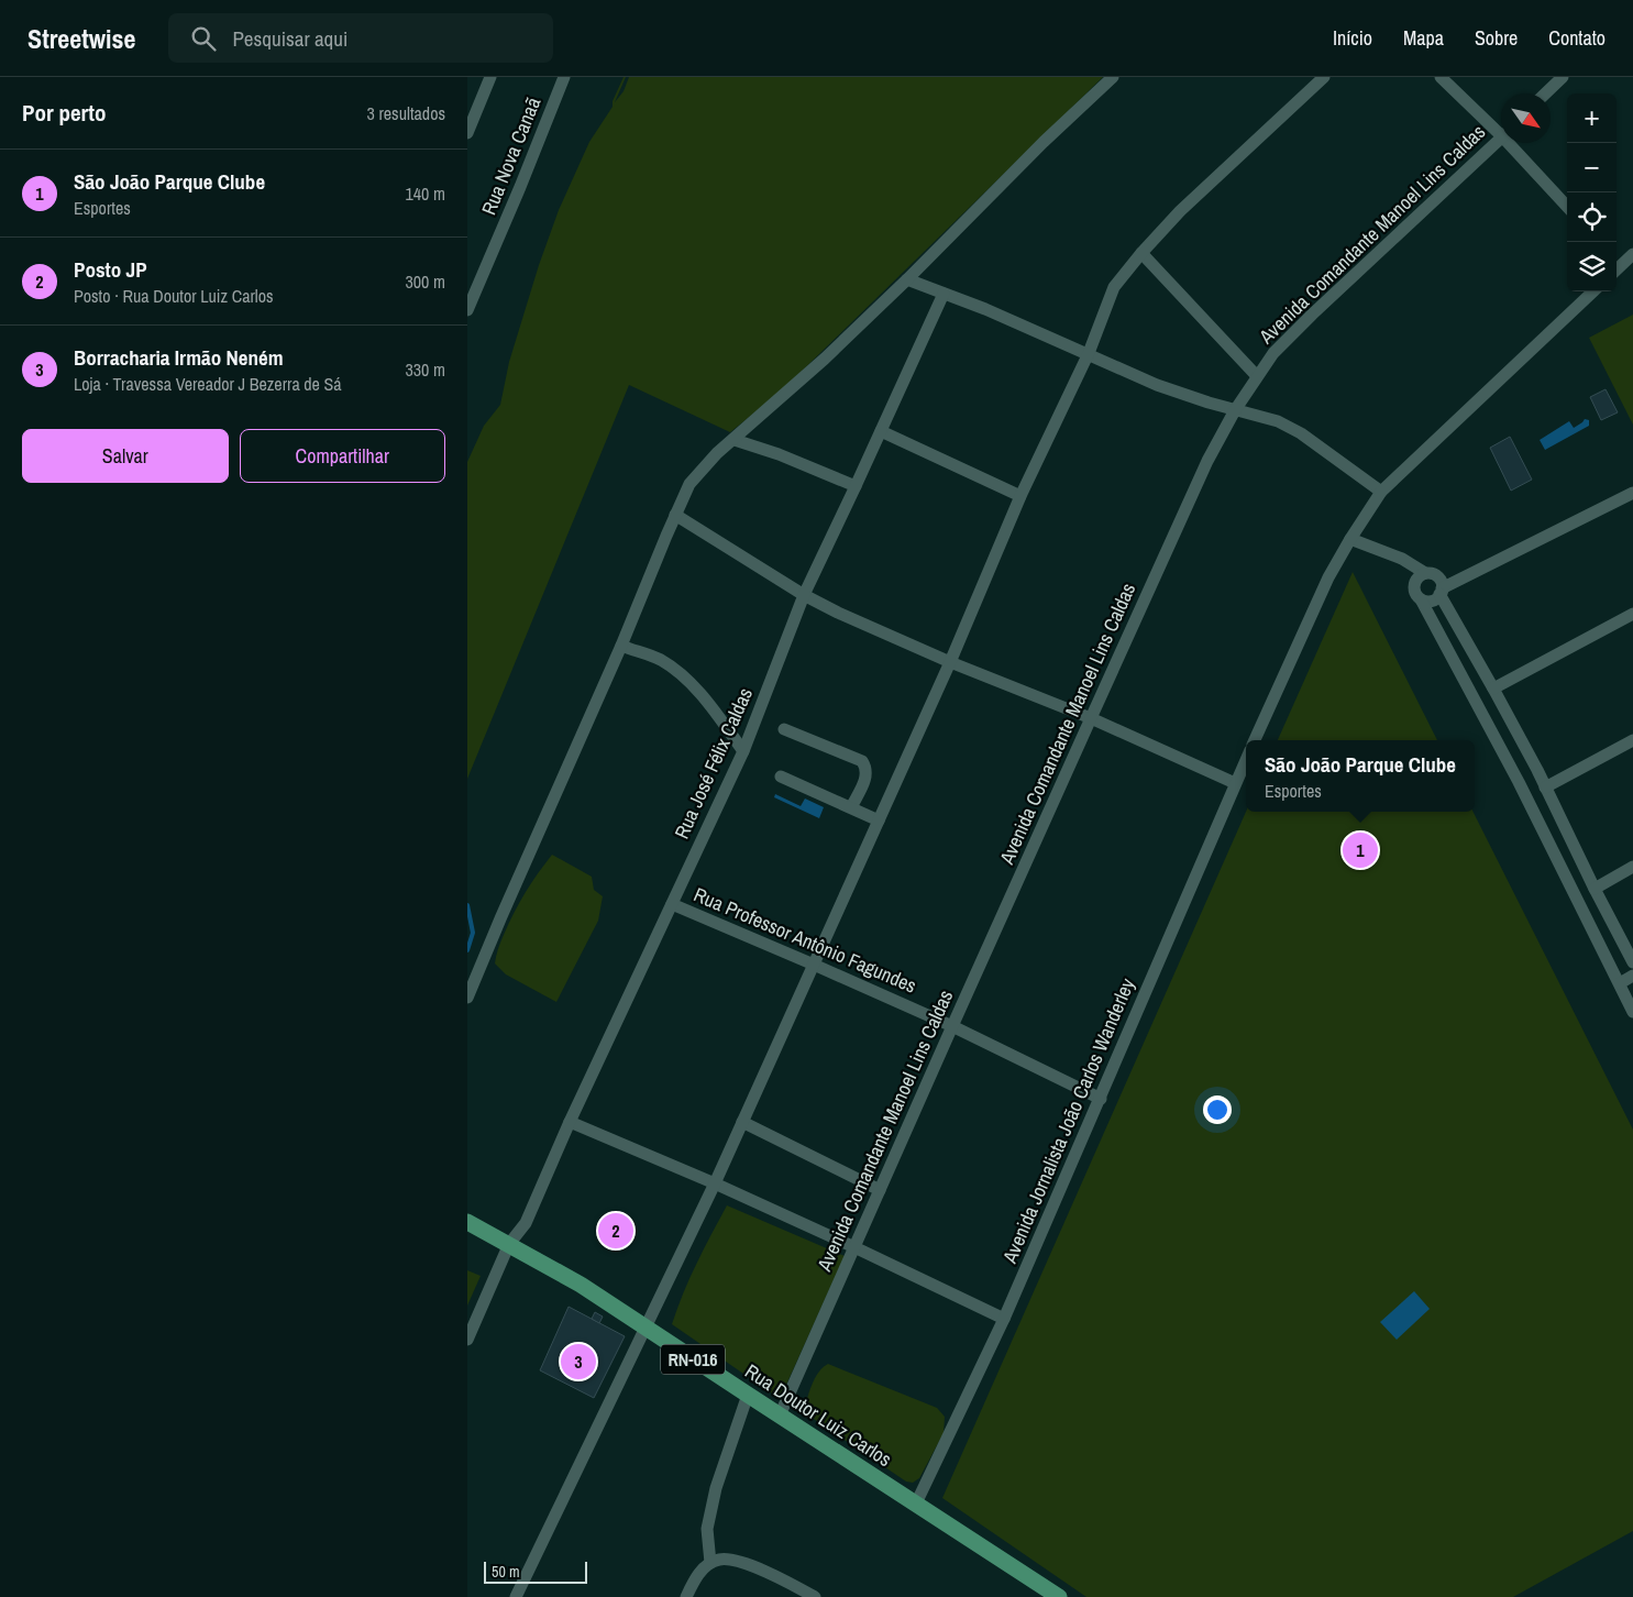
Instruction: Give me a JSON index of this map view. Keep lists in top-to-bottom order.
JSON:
{
  "streets": {
    "main road": ["RN-016", "Rua Doutor Luiz Carlos"],
    "street": [
      "Rua Nova Canaã",
      "Avenida Comandante Manoel Lins Caldas",
      "Rua José Félix Caldas",
      "Rua Professor Antônio Fagundes",
      "Avenida Jornalista João Carlos Wanderley"
    ]
  },
  "crossings": [
    ["Avenida Comandante Manoel Lins Caldas", "Rua Professor Antônio Fagundes"],
    ["Avenida Comandante Manoel Lins Caldas", "Rua Doutor Luiz Carlos"],
    ["Rua José Félix Caldas", "Rua Professor Antônio Fagundes"],
    ["Rua José Félix Caldas", "Rua Doutor Luiz Carlos"],
    ["Rua Professor Antônio Fagundes", "Avenida Jornalista João Carlos Wanderley"],
    ["Avenida Jornalista João Carlos Wanderley", "Rua Doutor Luiz Carlos"]
  ],
  "scale_bar": "50 m",
  "north": "bottom right",
  "page": {
    "header": "Streetwise",
    "search": "Pesquisar aqui",
    "nav": [
      "Início",
      "Mapa",
      "Sobre",
      "Contato"
    ],
    "heading": ["Por perto", "3 resultados"],
    "map_buttons": ["+", "−"],
    "list": [
      {
        "mark": "1",
        "name": "São João Parque Clube",
        "note": "Esportes",
        "value": "140 m"
      },
      {
        "mark": "2",
        "name": "Posto JP",
        "note": "Posto · Rua Doutor Luiz Carlos",
        "value": "300 m"
      },
      {
        "mark": "3",
        "name": "Borracharia Irmão Neném",
        "note": "Loja · Travessa Vereador J Bezerra de Sá",
        "value": "330 m"
      }
    ],
    "buttons": ["Salvar", "Compartilhar"],
    "popup": ["São João Parque Clube", "Esportes"],
    "pins": ["1", "2", "3"],
    "scale": "50 m"
  }
}
